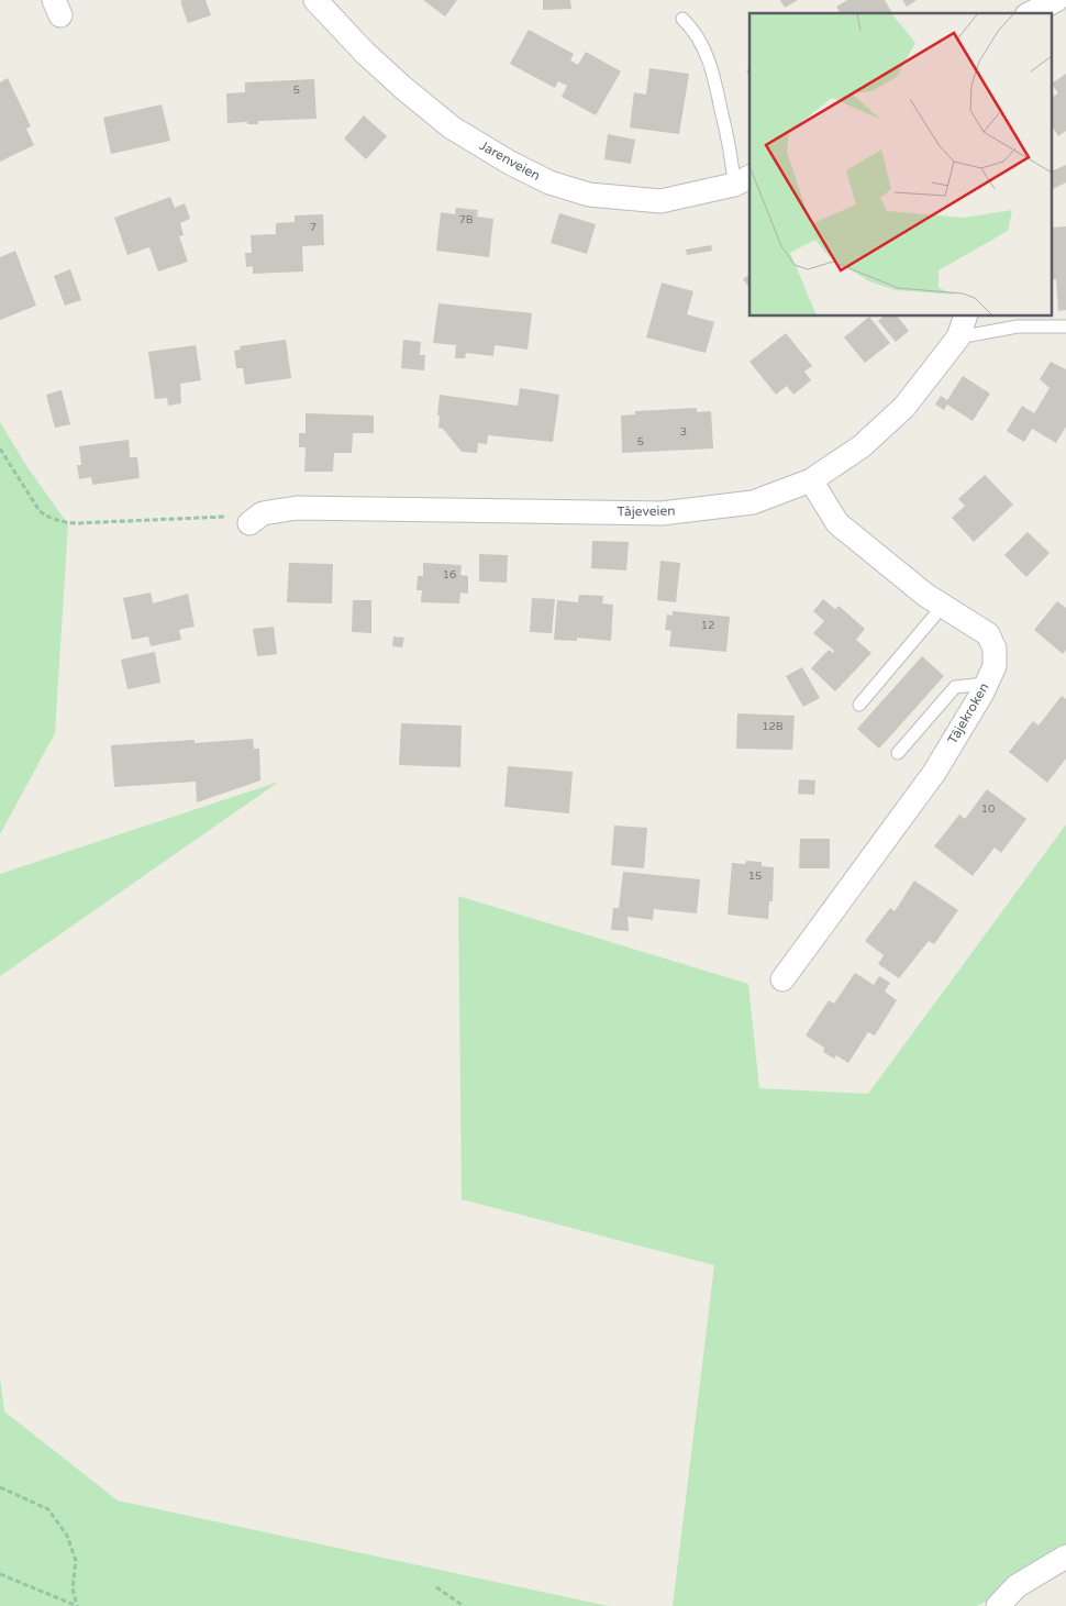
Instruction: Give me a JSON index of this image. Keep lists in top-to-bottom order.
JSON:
{
  "streets": {
    "street": ["Jarenveien", "Tåjeveien", "Tåjekroken"]
  },
  "crossings": [
    ["Tåjeveien", "Tåjekroken"]
  ],
  "house_numbers": [
    "5",
    "7B",
    "7",
    "3",
    "5",
    "16",
    "12",
    "12B",
    "10",
    "15"
  ]
}
